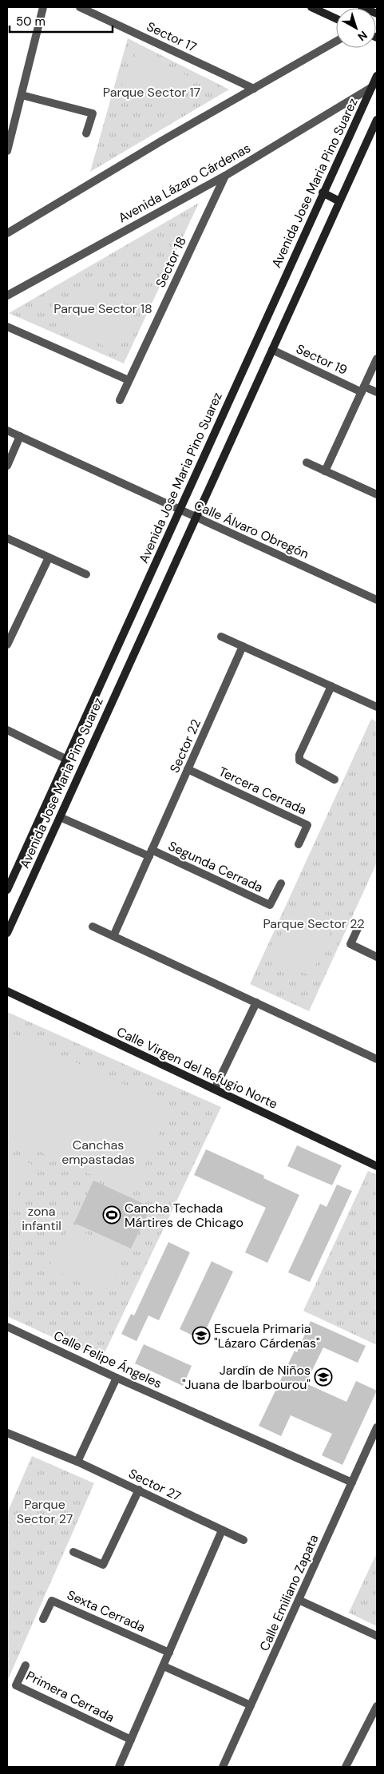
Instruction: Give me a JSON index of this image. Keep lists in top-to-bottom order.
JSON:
{
  "streets": {
    "street": [
      "Sector 17",
      "Avenida Lázaro Cárdenas",
      "Avenida Jose Maria Pino Suarez",
      "Sector 18",
      "Sector 19",
      "Calle Álvaro Obregón",
      "Sector 22",
      "Tercera Cerrada",
      "Segunda Cerrada",
      "Calle Virgen del Refugio Norte",
      "Calle Felipe Ángeles",
      "Sector 27",
      "Calle Emiliano Zapata",
      "Sexta Cerrada",
      "Primera Cerrada"
    ]
  },
  "crossings": [
    ["Avenida Lázaro Cárdenas", "Avenida Jose Maria Pino Suarez"],
    ["Avenida Lázaro Cárdenas", "Sector 18"],
    ["Avenida Jose Maria Pino Suarez", "Sector 19"],
    ["Avenida Jose Maria Pino Suarez", "Calle Álvaro Obregón"],
    ["Sector 22", "Tercera Cerrada"],
    ["Sector 22", "Segunda Cerrada"],
    ["Calle Felipe Ángeles", "Calle Emiliano Zapata"]
  ],
  "parks": [
    "Parque Sector 17",
    "Parque Sector 18",
    "Parque Sector 22",
    "Canchas empastadas",
    "zona infantil",
    "Parque Sector 27"
  ],
  "places": {
    "sports": ["Cancha Techada Mártires de Chicago"],
    "school or university": ["Escuela Primaria \"Lázaro Cárdenas\"", "Jardín de Niños \"Juana de Ibarbourou\""]
  },
  "scale_bar": "50 m",
  "north": "bottom right"
}
